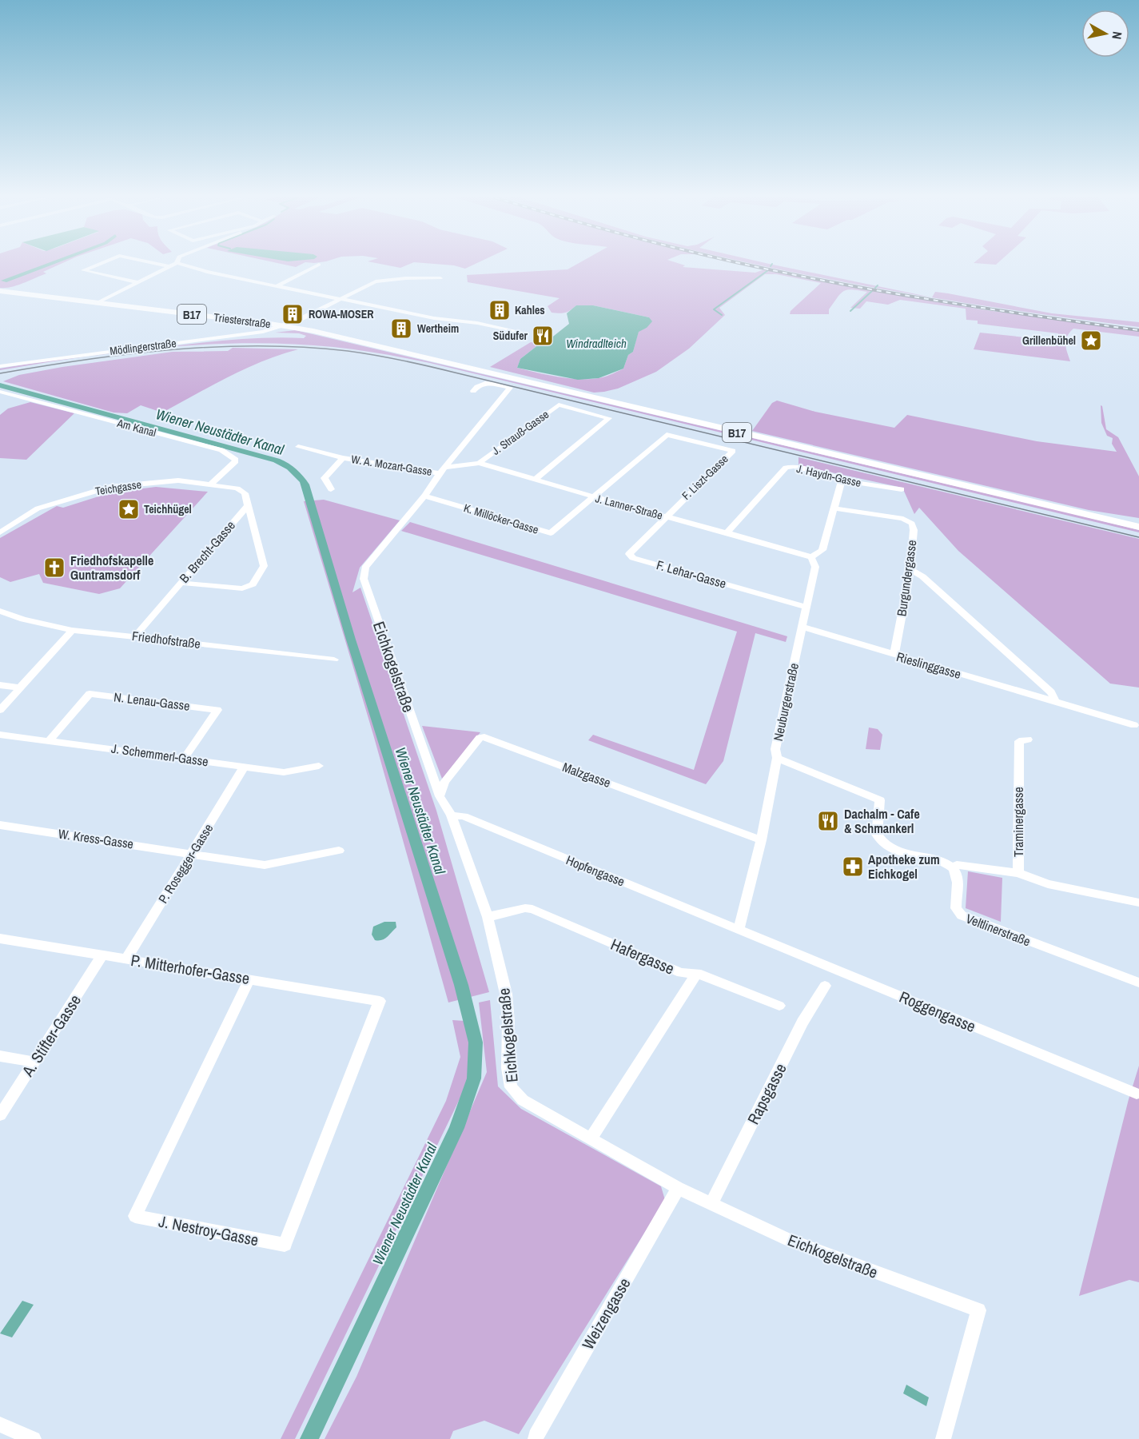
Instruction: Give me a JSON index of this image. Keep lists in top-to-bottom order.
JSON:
{
  "streets": {
    "main road": ["B17", "Triesterstraße"],
    "street": [
      "Mödlingerstraße",
      "Am Kanal",
      "J. Strauß-Gasse",
      "W. A. Mozart-Gasse",
      "J. Haydn-Gasse",
      "F. Liszt-Gasse",
      "Teichgasse",
      "J. Lanner-Straße",
      "K. Millöcker-Gasse",
      "B. Brecht-Gasse",
      "F. Lehar-Gasse",
      "Burgundergasse",
      "Friedhofstraße",
      "Rieslinggasse",
      "Eichkogelstraße",
      "N. Lenau-Gasse",
      "Neuburgerstraße",
      "J. Schemmerl-Gasse",
      "Malzgasse",
      "Traminergasse",
      "W. Kress-Gasse",
      "P. Rosegger-Gasse",
      "Hopfengasse",
      "Veltlinerstraße",
      "Hafergasse",
      "P. Mitterhofer-Gasse",
      "Roggengasse",
      "A. Stifter-Gasse",
      "Rapsgasse",
      "J. Nestroy-Gasse",
      "Weizengasse"
    ]
  },
  "crossings": [
    ["B17", "Triesterstraße"],
    ["B17", "Mödlingerstraße"],
    ["Triesterstraße", "Mödlingerstraße"],
    ["Am Kanal", "Teichgasse"],
    ["J. Strauß-Gasse", "J. Lanner-Straße"],
    ["W. A. Mozart-Gasse", "Eichkogelstraße"],
    ["J. Haydn-Gasse", "J. Lanner-Straße"],
    ["F. Liszt-Gasse", "J. Lanner-Straße"],
    ["F. Liszt-Gasse", "K. Millöcker-Gasse"],
    ["F. Liszt-Gasse", "F. Lehar-Gasse"],
    ["J. Lanner-Straße", "K. Millöcker-Gasse"],
    ["J. Lanner-Straße", "F. Lehar-Gasse"],
    ["J. Lanner-Straße", "Eichkogelstraße"],
    ["J. Lanner-Straße", "Neuburgerstraße"],
    ["K. Millöcker-Gasse", "Eichkogelstraße"],
    ["B. Brecht-Gasse", "Friedhofstraße"],
    ["F. Lehar-Gasse", "Neuburgerstraße"],
    ["Burgundergasse", "Rieslinggasse"],
    ["Rieslinggasse", "Neuburgerstraße"],
    ["Eichkogelstraße", "Malzgasse"],
    ["Eichkogelstraße", "Hopfengasse"],
    ["Eichkogelstraße", "Hafergasse"],
    ["Eichkogelstraße", "Rapsgasse"],
    ["Eichkogelstraße", "Weizengasse"],
    ["N. Lenau-Gasse", "J. Schemmerl-Gasse"],
    ["Neuburgerstraße", "Malzgasse"],
    ["Neuburgerstraße", "Hopfengasse"],
    ["Neuburgerstraße", "Roggengasse"],
    ["J. Schemmerl-Gasse", "P. Rosegger-Gasse"],
    ["Traminergasse", "Veltlinerstraße"],
    ["W. Kress-Gasse", "P. Rosegger-Gasse"],
    ["P. Rosegger-Gasse", "P. Mitterhofer-Gasse"],
    ["Hopfengasse", "Roggengasse"],
    ["P. Mitterhofer-Gasse", "A. Stifter-Gasse"],
    ["P. Mitterhofer-Gasse", "J. Nestroy-Gasse"]
  ],
  "water": ["Windradlteich", "Wiener Neustädter Kanal"],
  "places": {
    "building": ["Kahles", "ROWA-MOSER", "Wertheim"],
    "restaurant": ["Südufer", "Dachalm - Cafe & Schmankerl"],
    "place": ["Grillenbühel", "Teichhügel"],
    "church": ["Friedhofskapelle Guntramsdorf"],
    "pharmacy": ["Apotheke zum Eichkogel"]
  },
  "north": "right"
}
